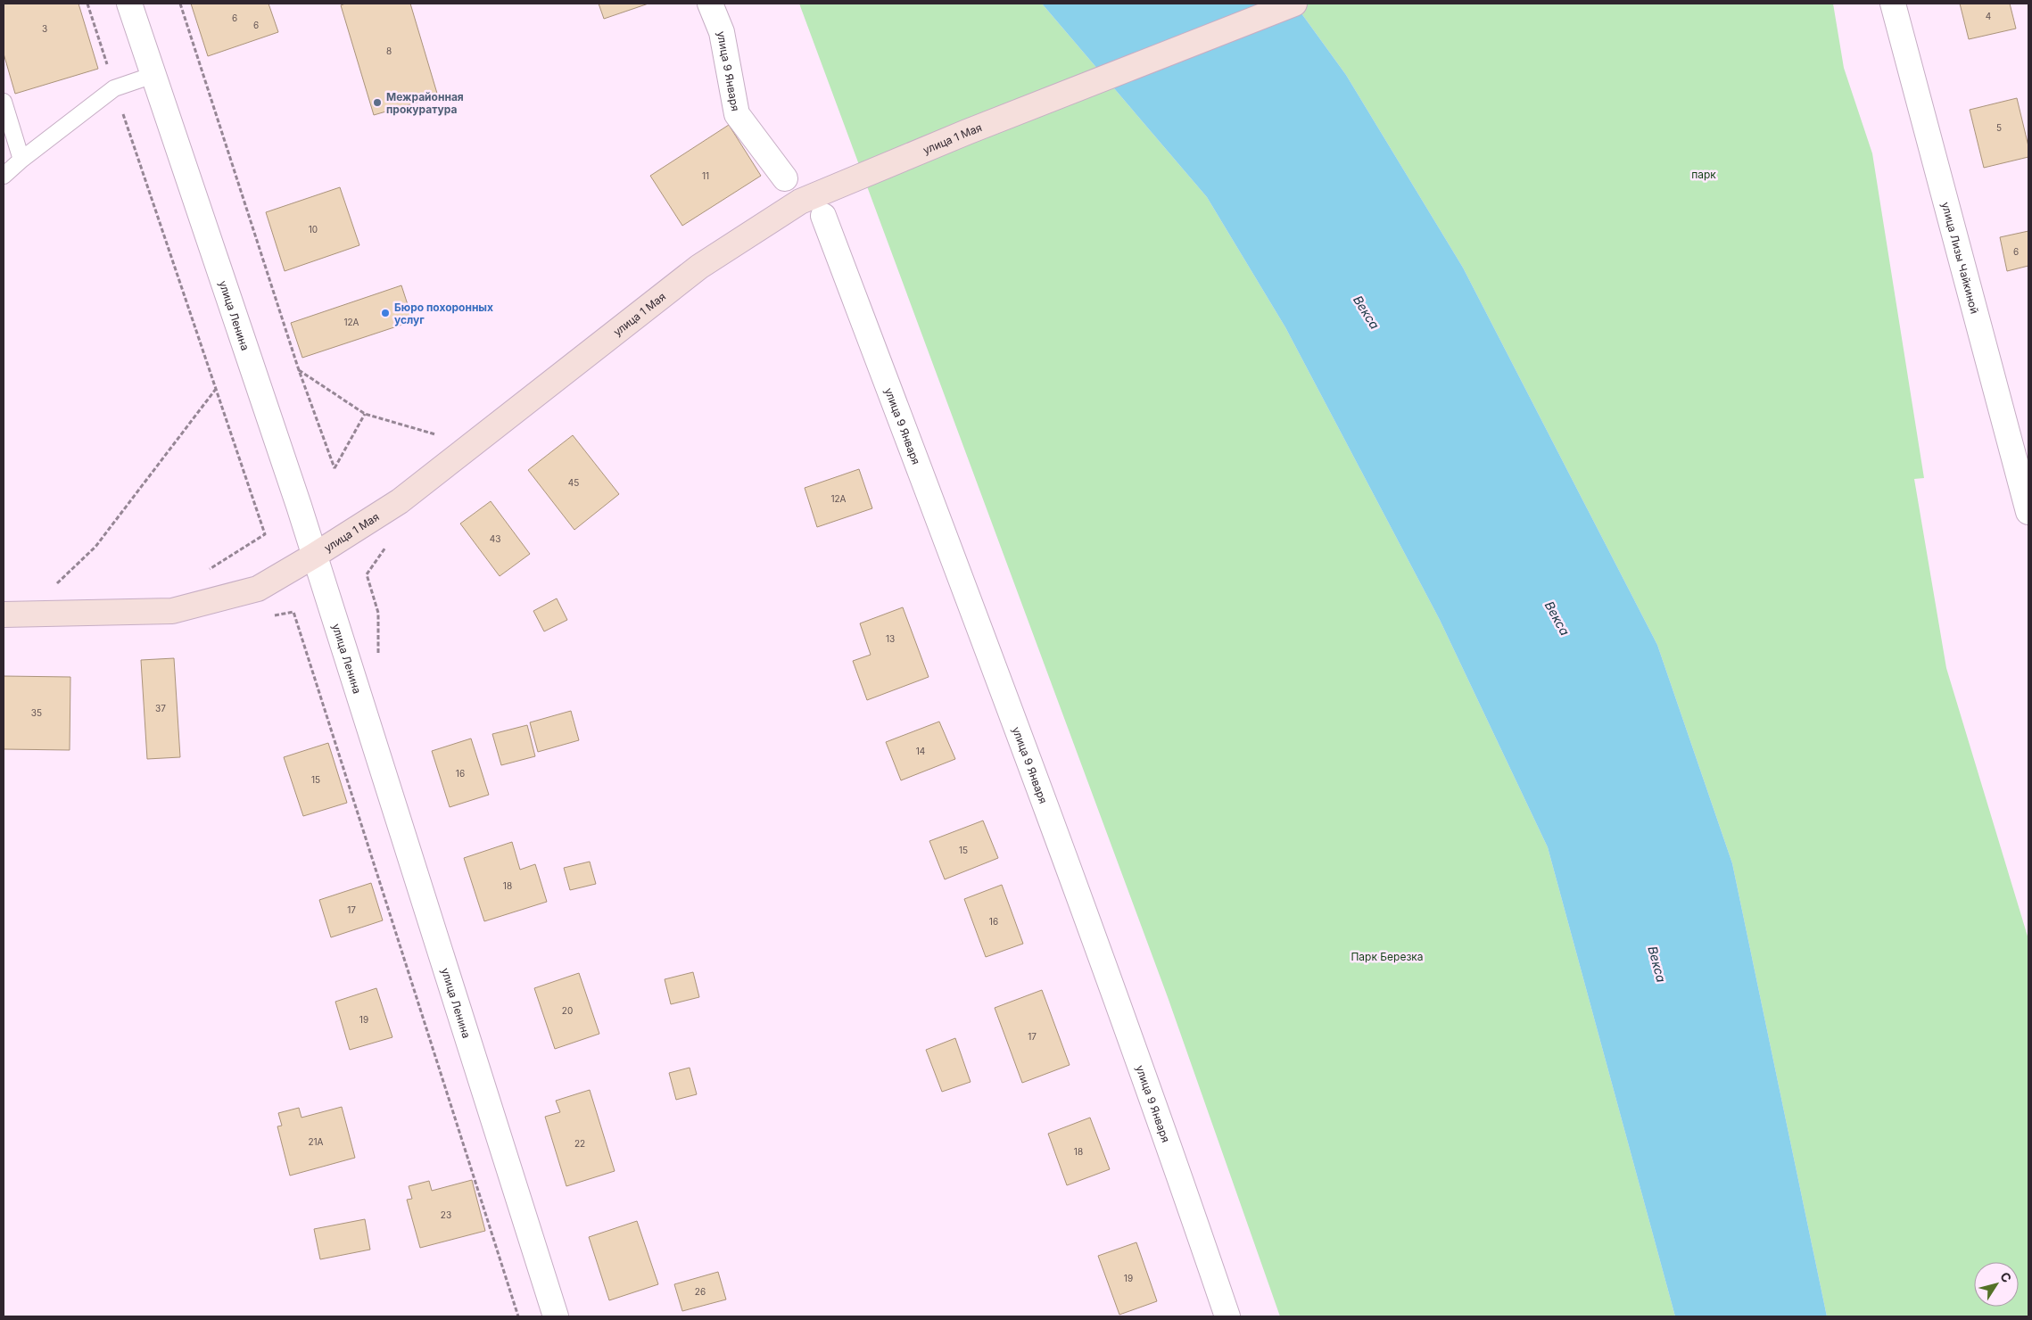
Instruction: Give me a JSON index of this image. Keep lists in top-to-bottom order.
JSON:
{
  "streets": {
    "main road": ["улица 1 Мая"],
    "street": ["улица 9 Января", "улица Лизы Чайкиной", "улица Ленина"]
  },
  "crossings": [
    ["улица 1 Мая", "улица Ленина"]
  ],
  "water": ["Векса"],
  "parks": ["парк", "Парк Березка"],
  "places": ["Межрайонная прокуратура", "Бюро похоронных услуг"],
  "house_numbers": [
    "4",
    "6",
    "6",
    "3",
    "8",
    "5",
    "11",
    "10",
    "6",
    "12А",
    "45",
    "12А",
    "43",
    "13",
    "37",
    "35",
    "14",
    "16",
    "15",
    "15",
    "18",
    "17",
    "16",
    "20",
    "19",
    "17",
    "21А",
    "22",
    "18",
    "23",
    "19",
    "26"
  ],
  "north": "top right"
}
